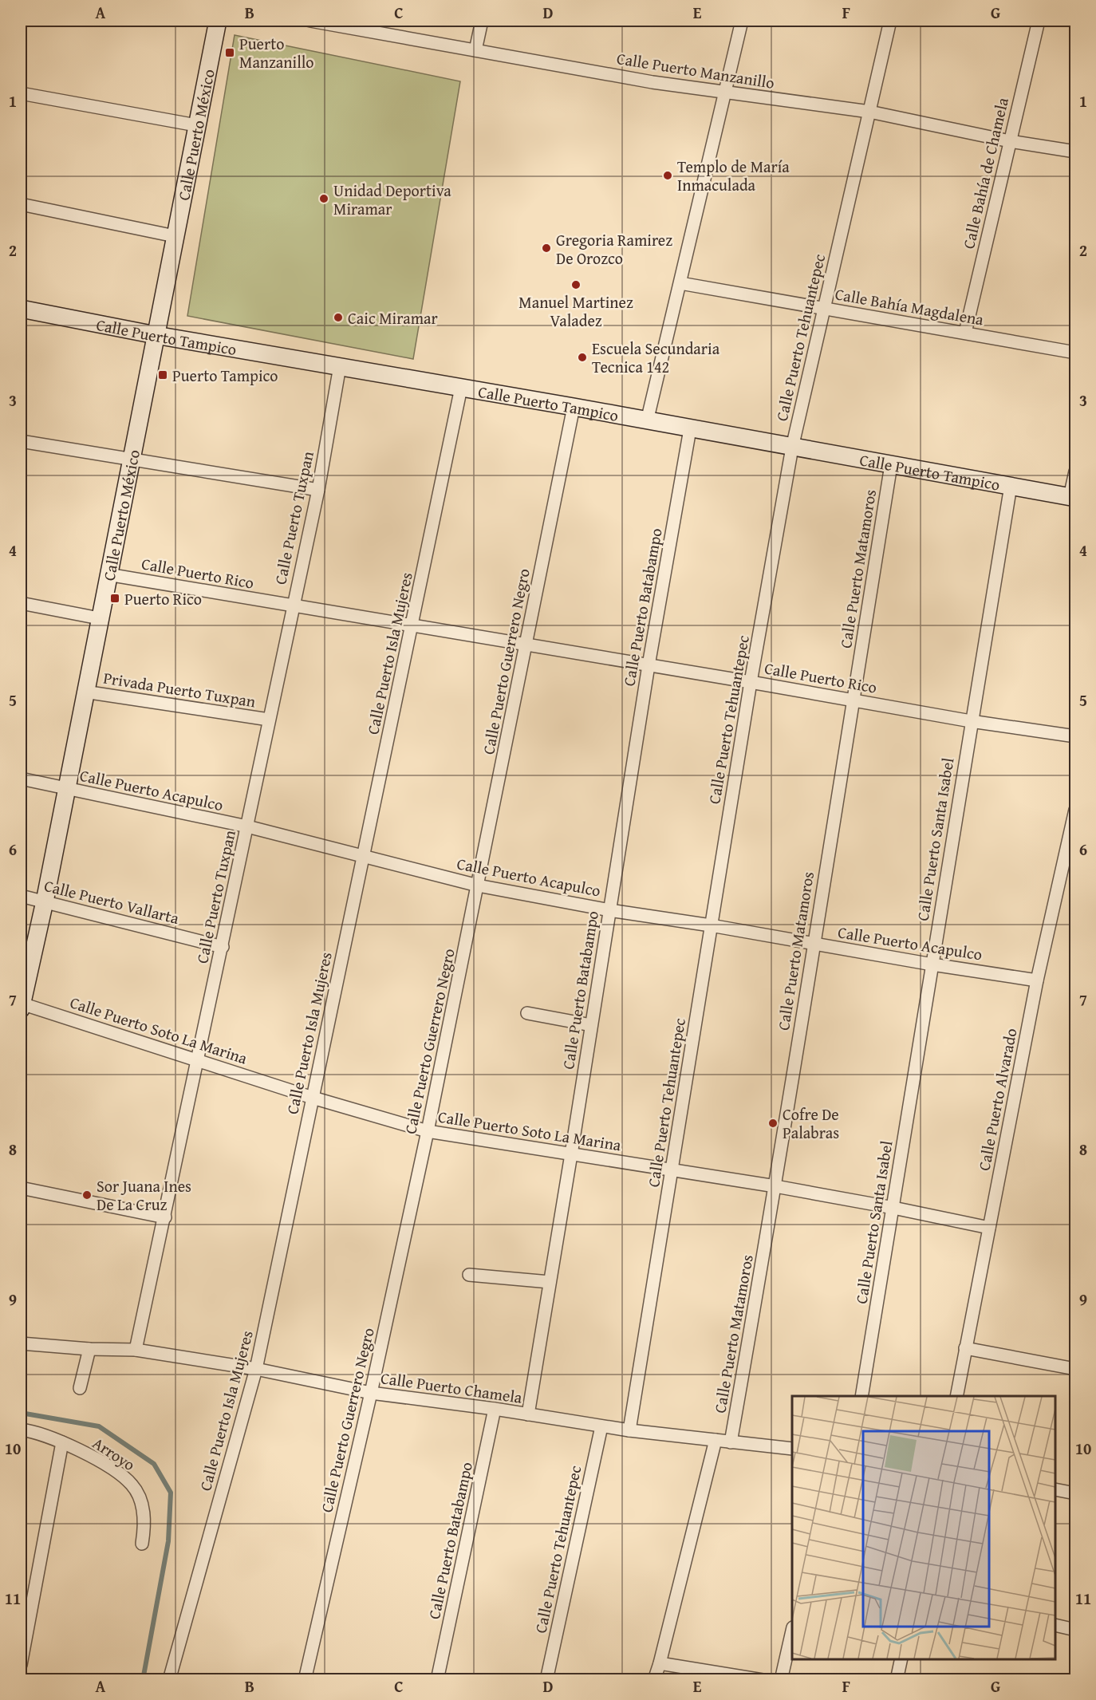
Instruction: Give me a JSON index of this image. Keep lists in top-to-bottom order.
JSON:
{
  "streets": {
    "street": [
      "Calle Puerto Manzanillo",
      "Calle Puerto México",
      "Calle Bahía de Chamela",
      "Calle Bahía Magdalena",
      "Calle Puerto Tampico",
      "Calle Puerto Tehuantepec",
      "Calle Puerto Tuxpan",
      "Calle Puerto Matamoros",
      "Calle Puerto Rico",
      "Calle Puerto Batabampo",
      "Calle Puerto Isla Mujeres",
      "Calle Puerto Guerrero Negro",
      "Privada Puerto Tuxpan",
      "Calle Puerto Acapulco",
      "Calle Puerto Santa Isabel",
      "Calle Puerto Vallarta",
      "Calle Puerto Soto La Marina",
      "Calle Puerto Alvarado",
      "Calle Puerto Chamela",
      "Arroyo"
    ]
  },
  "crossings": [
    ["Calle Puerto Manzanillo", "Calle Bahía de Chamela"],
    ["Calle Puerto Manzanillo", "Calle Puerto Tehuantepec"],
    ["Calle Puerto México", "Calle Puerto Tampico"],
    ["Calle Puerto México", "Calle Puerto Rico"],
    ["Calle Puerto México", "Privada Puerto Tuxpan"],
    ["Calle Puerto México", "Calle Puerto Acapulco"],
    ["Calle Puerto México", "Calle Puerto Vallarta"],
    ["Calle Puerto México", "Calle Puerto Soto La Marina"],
    ["Calle Bahía de Chamela", "Calle Bahía Magdalena"],
    ["Calle Bahía Magdalena", "Calle Puerto Tehuantepec"],
    ["Calle Puerto Tampico", "Calle Puerto Tehuantepec"],
    ["Calle Puerto Tampico", "Calle Puerto Tuxpan"],
    ["Calle Puerto Tampico", "Calle Puerto Matamoros"],
    ["Calle Puerto Tampico", "Calle Puerto Batabampo"],
    ["Calle Puerto Tampico", "Calle Puerto Isla Mujeres"],
    ["Calle Puerto Tampico", "Calle Puerto Guerrero Negro"],
    ["Calle Puerto Tampico", "Calle Puerto Santa Isabel"],
    ["Calle Puerto Tehuantepec", "Calle Puerto Rico"],
    ["Calle Puerto Tehuantepec", "Calle Puerto Acapulco"],
    ["Calle Puerto Tehuantepec", "Calle Puerto Soto La Marina"],
    ["Calle Puerto Tehuantepec", "Calle Puerto Chamela"],
    ["Calle Puerto Tuxpan", "Calle Puerto Rico"],
    ["Calle Puerto Tuxpan", "Privada Puerto Tuxpan"],
    ["Calle Puerto Tuxpan", "Calle Puerto Acapulco"],
    ["Calle Puerto Tuxpan", "Calle Puerto Vallarta"],
    ["Calle Puerto Tuxpan", "Calle Puerto Soto La Marina"],
    ["Calle Puerto Tuxpan", "Calle Puerto Chamela"],
    ["Calle Puerto Matamoros", "Calle Puerto Rico"],
    ["Calle Puerto Matamoros", "Calle Puerto Acapulco"],
    ["Calle Puerto Matamoros", "Calle Puerto Soto La Marina"],
    ["Calle Puerto Matamoros", "Calle Puerto Chamela"],
    ["Calle Puerto Rico", "Calle Puerto Batabampo"],
    ["Calle Puerto Rico", "Calle Puerto Isla Mujeres"],
    ["Calle Puerto Rico", "Calle Puerto Guerrero Negro"],
    ["Calle Puerto Rico", "Calle Puerto Santa Isabel"],
    ["Calle Puerto Batabampo", "Calle Puerto Acapulco"],
    ["Calle Puerto Batabampo", "Calle Puerto Soto La Marina"],
    ["Calle Puerto Batabampo", "Calle Puerto Chamela"],
    ["Calle Puerto Isla Mujeres", "Calle Puerto Acapulco"],
    ["Calle Puerto Isla Mujeres", "Calle Puerto Soto La Marina"],
    ["Calle Puerto Isla Mujeres", "Calle Puerto Chamela"],
    ["Calle Puerto Guerrero Negro", "Calle Puerto Acapulco"],
    ["Calle Puerto Guerrero Negro", "Calle Puerto Soto La Marina"],
    ["Calle Puerto Guerrero Negro", "Calle Puerto Chamela"],
    ["Calle Puerto Acapulco", "Calle Puerto Santa Isabel"],
    ["Calle Puerto Acapulco", "Calle Puerto Alvarado"],
    ["Calle Puerto Santa Isabel", "Calle Puerto Soto La Marina"],
    ["Calle Puerto Soto La Marina", "Calle Puerto Alvarado"]
  ],
  "places": {
    "transit": ["Puerto Manzanillo", "Puerto Tampico", "Puerto Rico"],
    "other": [
      "Templo de María Inmaculada",
      "Unidad Deportiva Miramar",
      "Gregoria Ramirez De Orozco",
      "Manuel Martinez Valadez",
      "Caic Miramar",
      "Escuela Secundaria Tecnica 142",
      "Cofre De Palabras",
      "Sor Juana Ines De La Cruz"
    ]
  },
  "grid": {
    "columns": [
      "A",
      "B",
      "C",
      "D",
      "E",
      "F",
      "G"
    ],
    "rows": [
      "1",
      "2",
      "3",
      "4",
      "5",
      "6",
      "7",
      "8",
      "9",
      "10",
      "11"
    ]
  }
}
